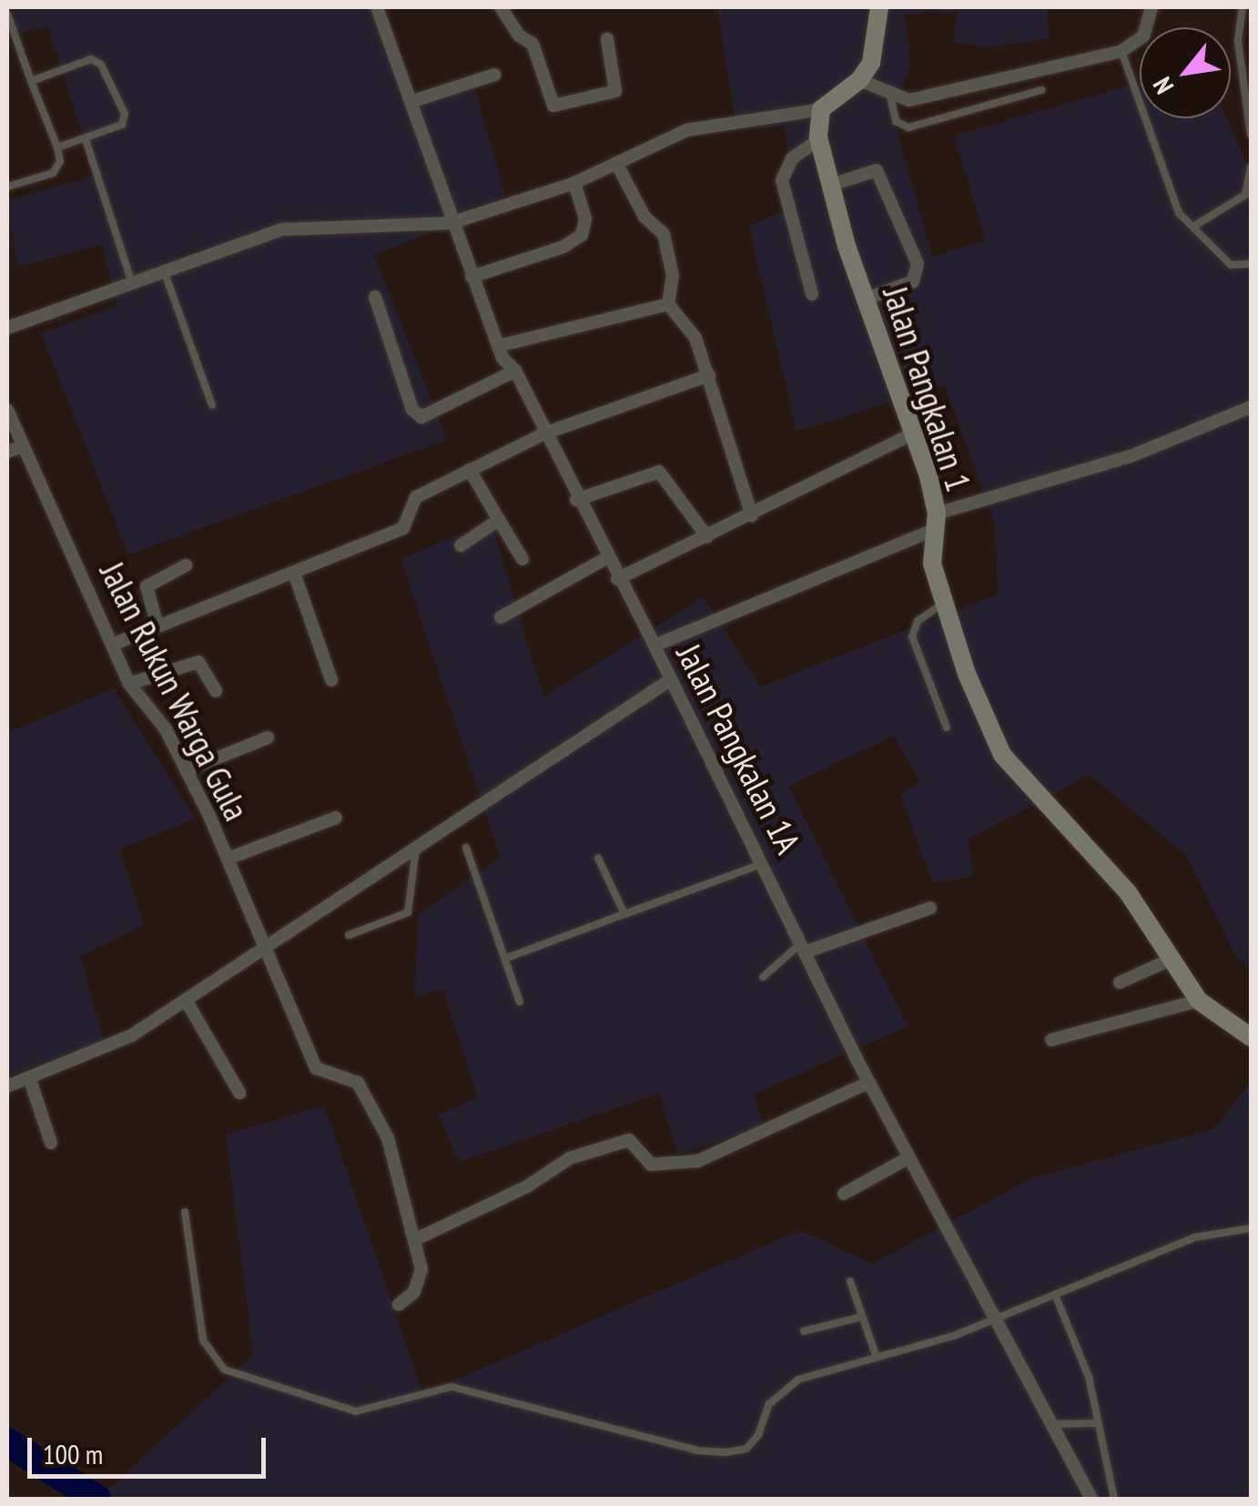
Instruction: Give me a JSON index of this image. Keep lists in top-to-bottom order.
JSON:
{
  "streets": {
    "main road": ["Jalan Pangkalan 1"],
    "street": ["Jalan Rukun Warga Gula", "Jalan Pangkalan 1A"]
  },
  "scale_bar": "100 m",
  "north": "bottom left"
}
